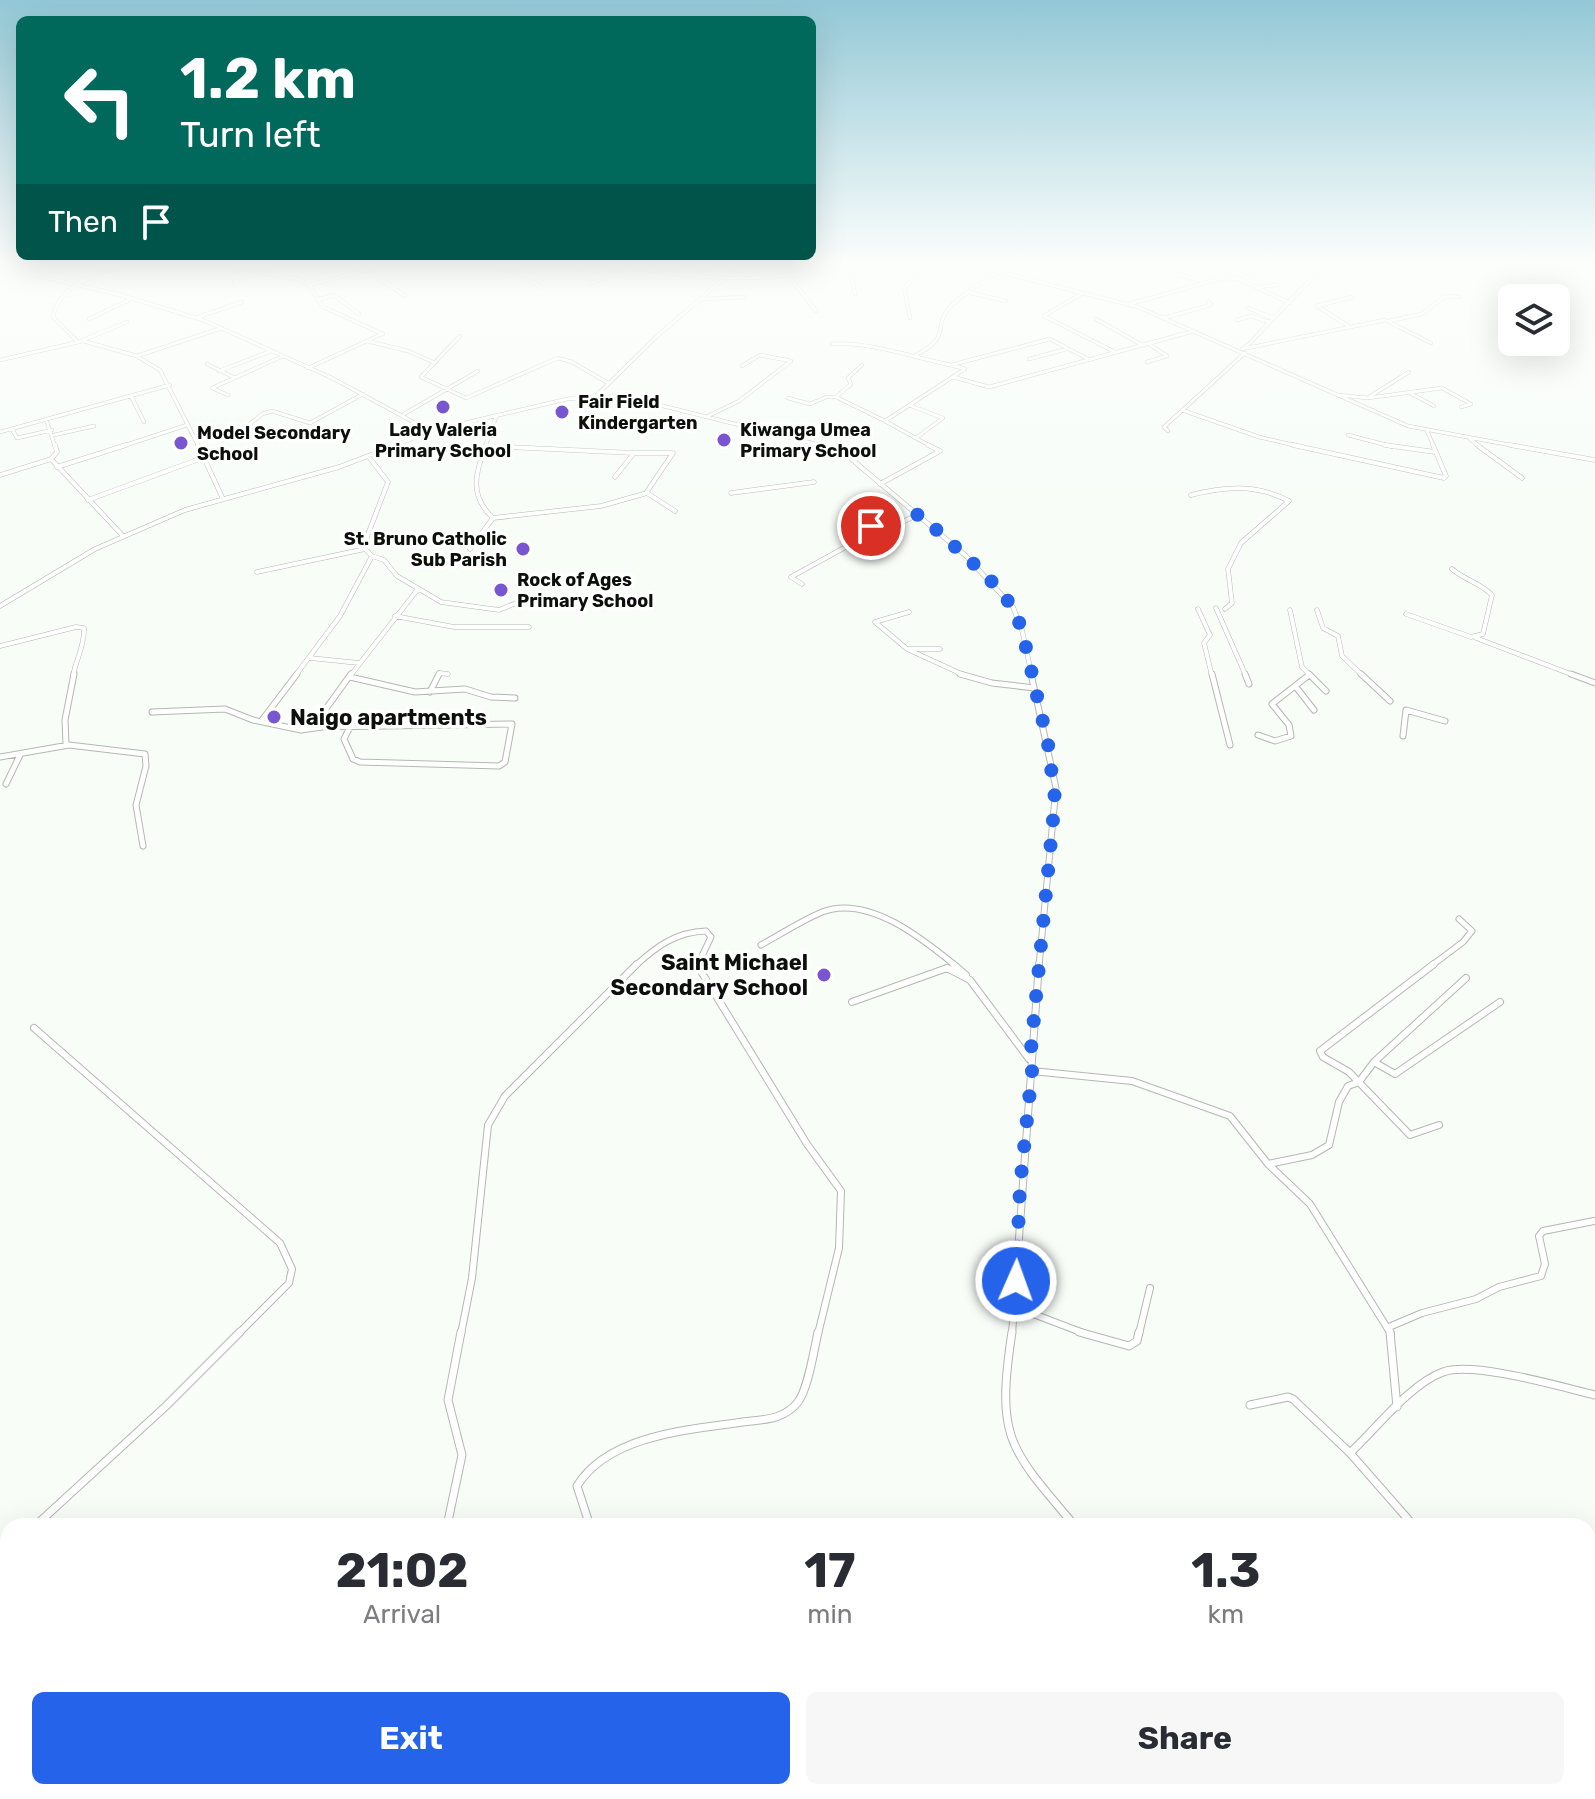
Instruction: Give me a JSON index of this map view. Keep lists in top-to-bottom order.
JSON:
{
  "places": [
    "Lady Valeria Primary School",
    "Fair Field Kindergarten",
    "Kiwanga Umea Primary School",
    "Model Secondary School",
    "St. Bruno Catholic Sub Parish",
    "Rock of Ages Primary School",
    "Naigo apartments",
    "Saint Michael Secondary School"
  ],
  "page": {
    "turn": ["1.2 km", "Turn left"],
    "then": "Then",
    "eta": [
      "21:02",
      "Arrival",
      "17",
      "min",
      "1.3",
      "km"
    ],
    "buttons": ["Exit", "Share"]
  }
}
